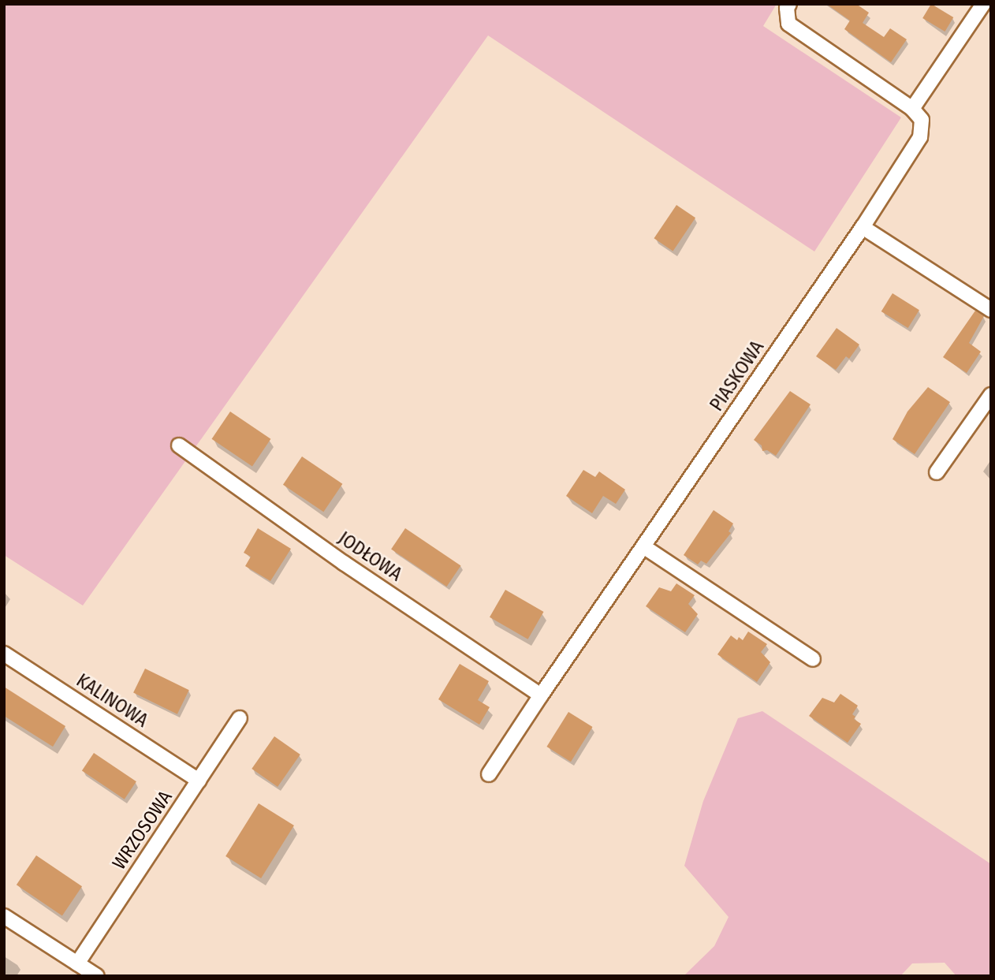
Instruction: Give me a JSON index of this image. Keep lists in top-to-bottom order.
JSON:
{
  "streets": {
    "street": [
      "PIASKOWA",
      "JODŁOWA",
      "KALINOWA",
      "WRZOSOWA"
    ]
  },
  "crossings": [
    ["PIASKOWA", "JODŁOWA"],
    ["KALINOWA", "WRZOSOWA"]
  ]
}
